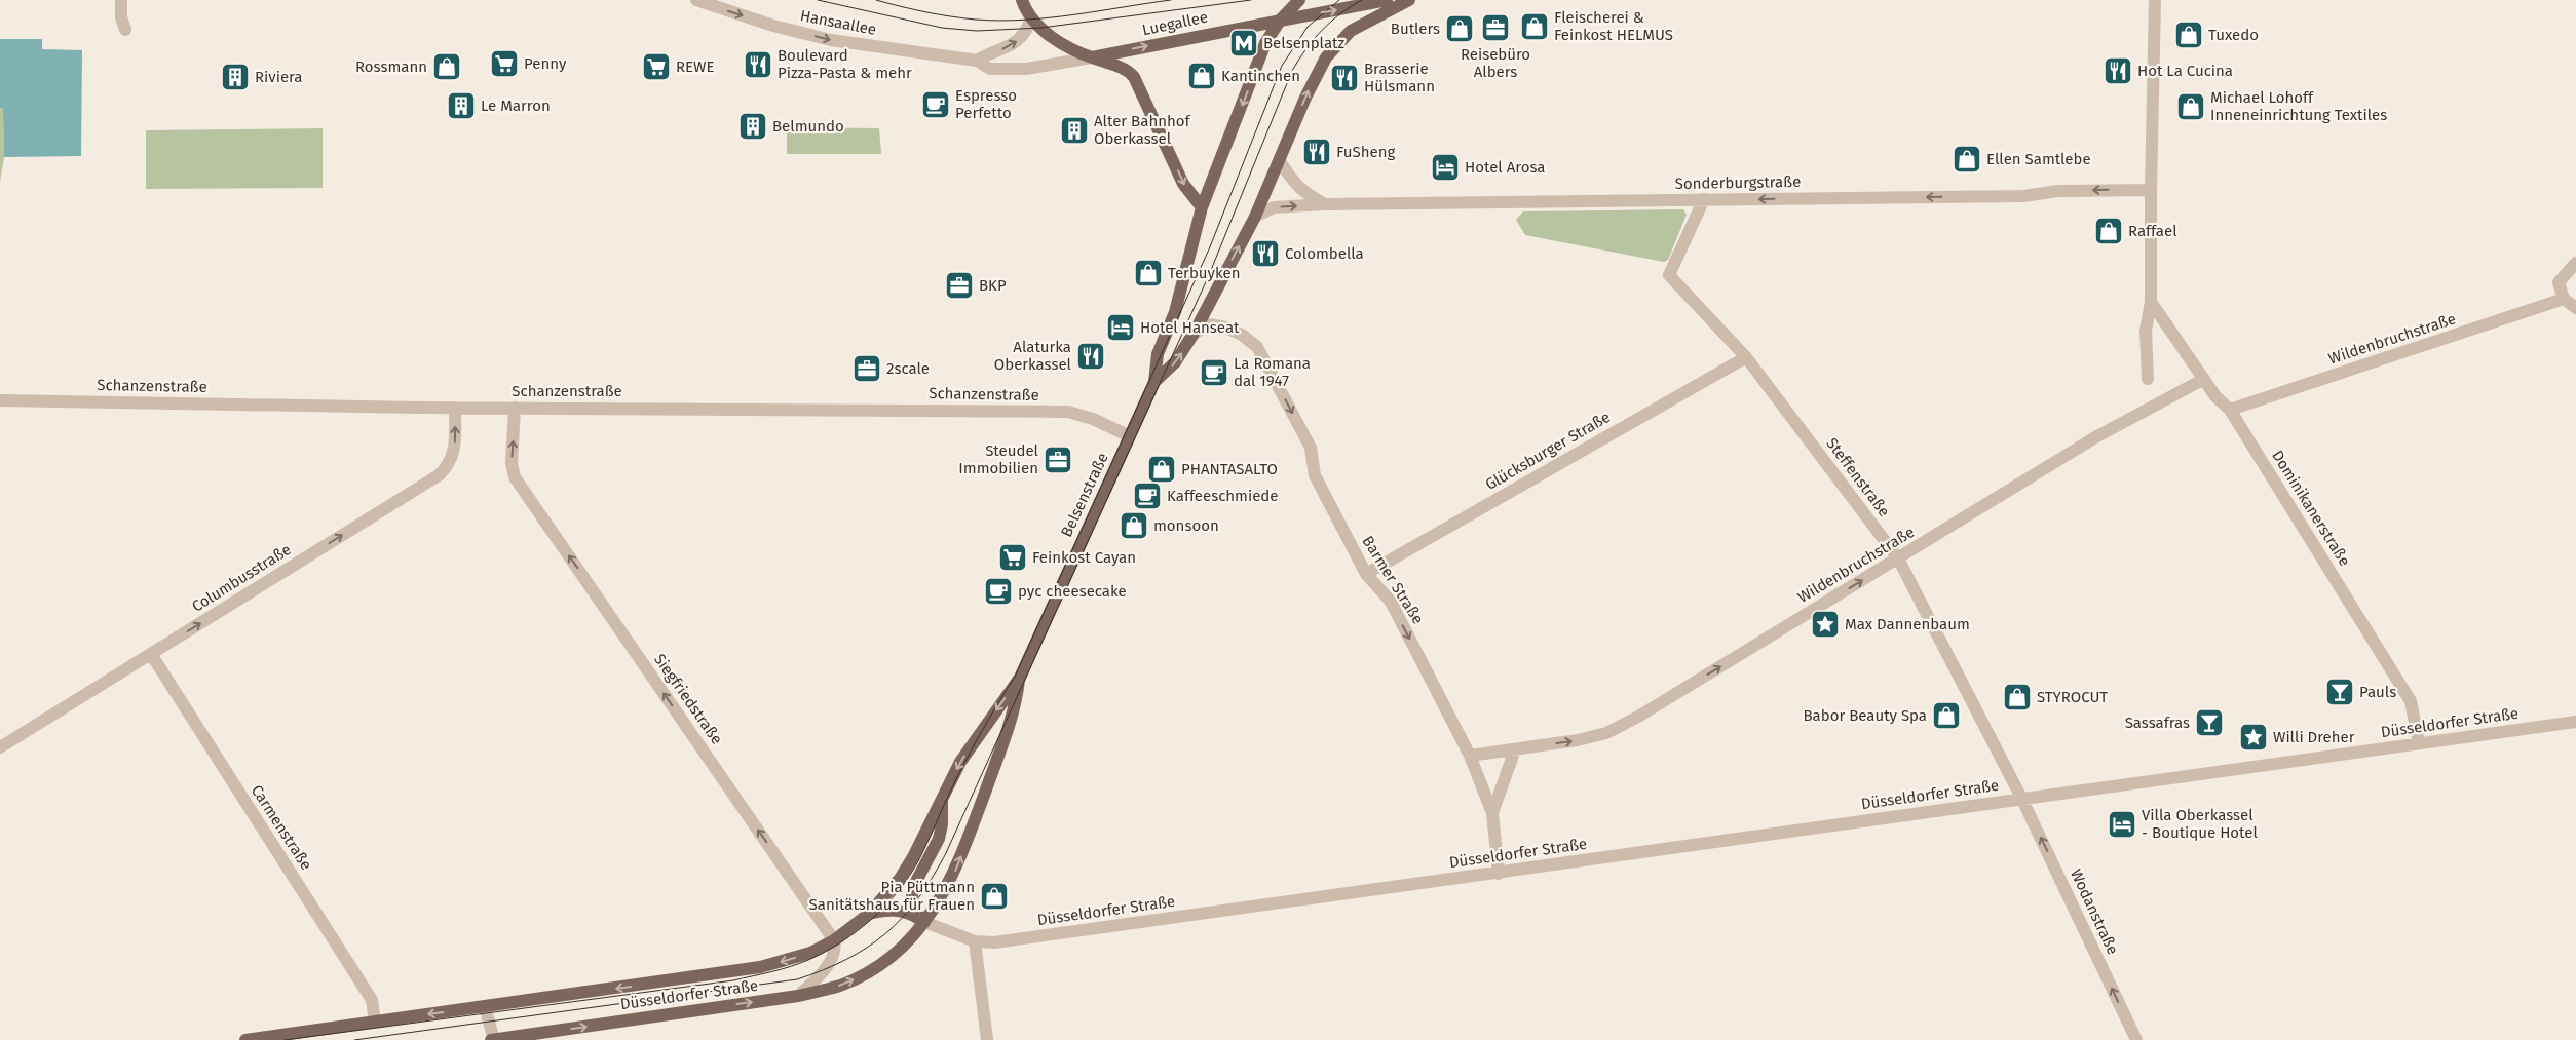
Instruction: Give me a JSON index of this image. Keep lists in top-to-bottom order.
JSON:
{
  "streets": {
    "main road": ["Luegallee", "Belsenstraße", "Düsseldorfer Straße"],
    "street": [
      "Hansaallee",
      "Sonderburgstraße",
      "Wildenbruchstraße",
      "Schanzenstraße",
      "Glücksburger Straße",
      "Steffenstraße",
      "Dominikanerstraße",
      "Columbusstraße",
      "Barmer Straße",
      "Siegfriedstraße",
      "Carmenstraße",
      "Wodanstraße"
    ]
  },
  "crossings": [
    ["Hansaallee", "Luegallee"],
    ["Sonderburgstraße", "Steffenstraße"],
    ["Sonderburgstraße", "Belsenstraße"],
    ["Wildenbruchstraße", "Steffenstraße"],
    ["Wildenbruchstraße", "Dominikanerstraße"],
    ["Wildenbruchstraße", "Barmer Straße"],
    ["Schanzenstraße", "Belsenstraße"],
    ["Schanzenstraße", "Columbusstraße"],
    ["Schanzenstraße", "Siegfriedstraße"],
    ["Glücksburger Straße", "Steffenstraße"],
    ["Glücksburger Straße", "Barmer Straße"],
    ["Steffenstraße", "Düsseldorfer Straße"],
    ["Steffenstraße", "Wodanstraße"],
    ["Belsenstraße", "Barmer Straße"],
    ["Belsenstraße", "Siegfriedstraße"],
    ["Belsenstraße", "Düsseldorfer Straße"],
    ["Dominikanerstraße", "Düsseldorfer Straße"],
    ["Columbusstraße", "Carmenstraße"],
    ["Barmer Straße", "Düsseldorfer Straße"],
    ["Siegfriedstraße", "Düsseldorfer Straße"],
    ["Düsseldorfer Straße", "Carmenstraße"],
    ["Düsseldorfer Straße", "Wodanstraße"]
  ],
  "one_way": [
    "Hansaallee",
    "Luegallee",
    "Wildenbruchstraße",
    "Columbusstraße",
    "Barmer Straße",
    "Siegfriedstraße",
    "Wodanstraße"
  ],
  "places": {
    "shop": [
      "Fleischerei & Feinkost HELMUS",
      "Butlers",
      "Tuxedo",
      "Rossmann",
      "Kantinchen",
      "Michael Lohoff Inneneinrichtung Textiles",
      "Ellen Samtlebe",
      "Raffael",
      "Terbuyken",
      "PHANTASALTO",
      "monsoon",
      "STYROCUT",
      "Babor Beauty Spa",
      "Pia Püttmann Sanitätshaus für Frauen"
    ],
    "office": [
      "Reisebüro Albers",
      "BKP",
      "2scale",
      "Steudel Immobilien"
    ],
    "metro station": ["Belsenplatz"],
    "supermarket": ["Penny", "REWE", "Feinkost Cayan"],
    "restaurant": [
      "Boulevard Pizza-Pasta & mehr",
      "Hot La Cucina",
      "Brasserie Hülsmann",
      "FuSheng",
      "Colombella",
      "Alaturka Oberkassel"
    ],
    "building": [
      "Riviera",
      "Le Marron",
      "Belmundo",
      "Alter Bahnhof Oberkassel"
    ],
    "cafe": [
      "Espresso Perfetto",
      "La Romana dal 1947",
      "Kaffeeschmiede",
      "pyc cheesecake"
    ],
    "hotel": ["Hotel Arosa", "Hotel Hanseat", "Villa Oberkassel - Boutique Hotel"],
    "place": ["Max Dannenbaum", "Willi Dreher"],
    "bar": ["Pauls", "Sassafras"]
  }
}
